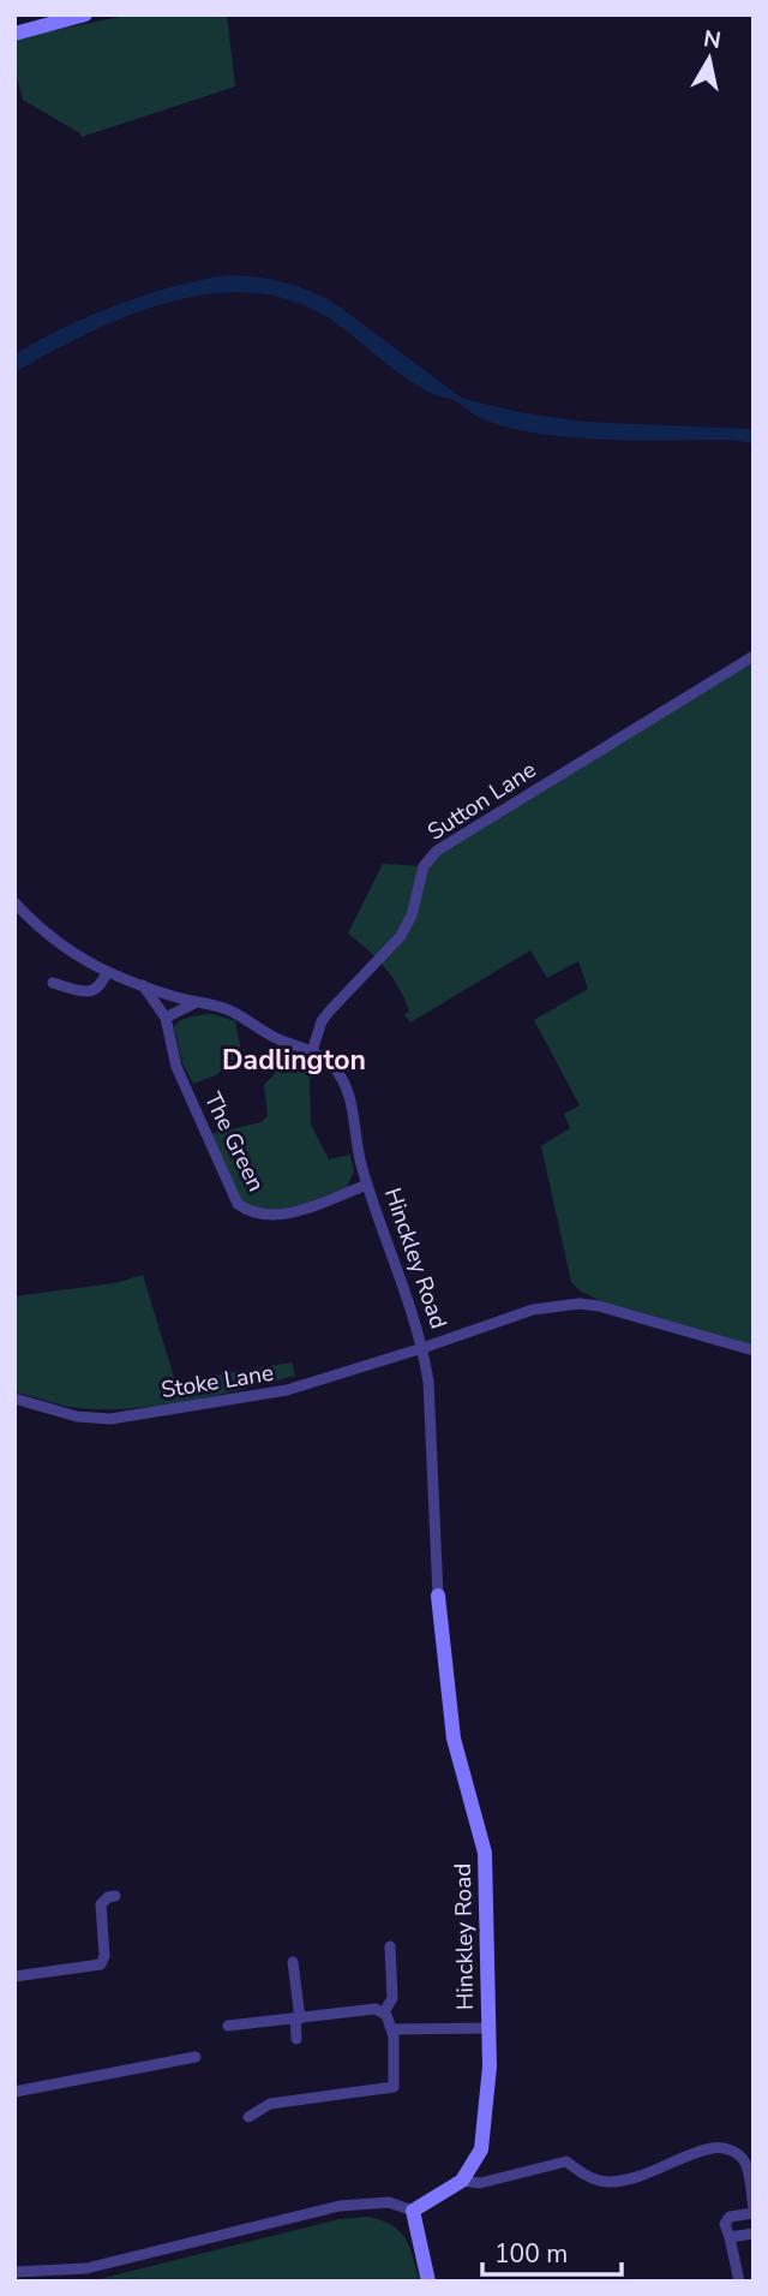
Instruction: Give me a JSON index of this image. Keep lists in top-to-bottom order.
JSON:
{
  "streets": {
    "street": [
      "Sutton Lane",
      "The Green",
      "Hinckley Road",
      "Stoke Lane"
    ]
  },
  "crossings": [
    ["Sutton Lane", "Hinckley Road"],
    ["The Green", "Hinckley Road"],
    ["Hinckley Road", "Stoke Lane"]
  ],
  "districts": ["Dadlington"],
  "scale_bar": "100 m",
  "north": "top"
}
